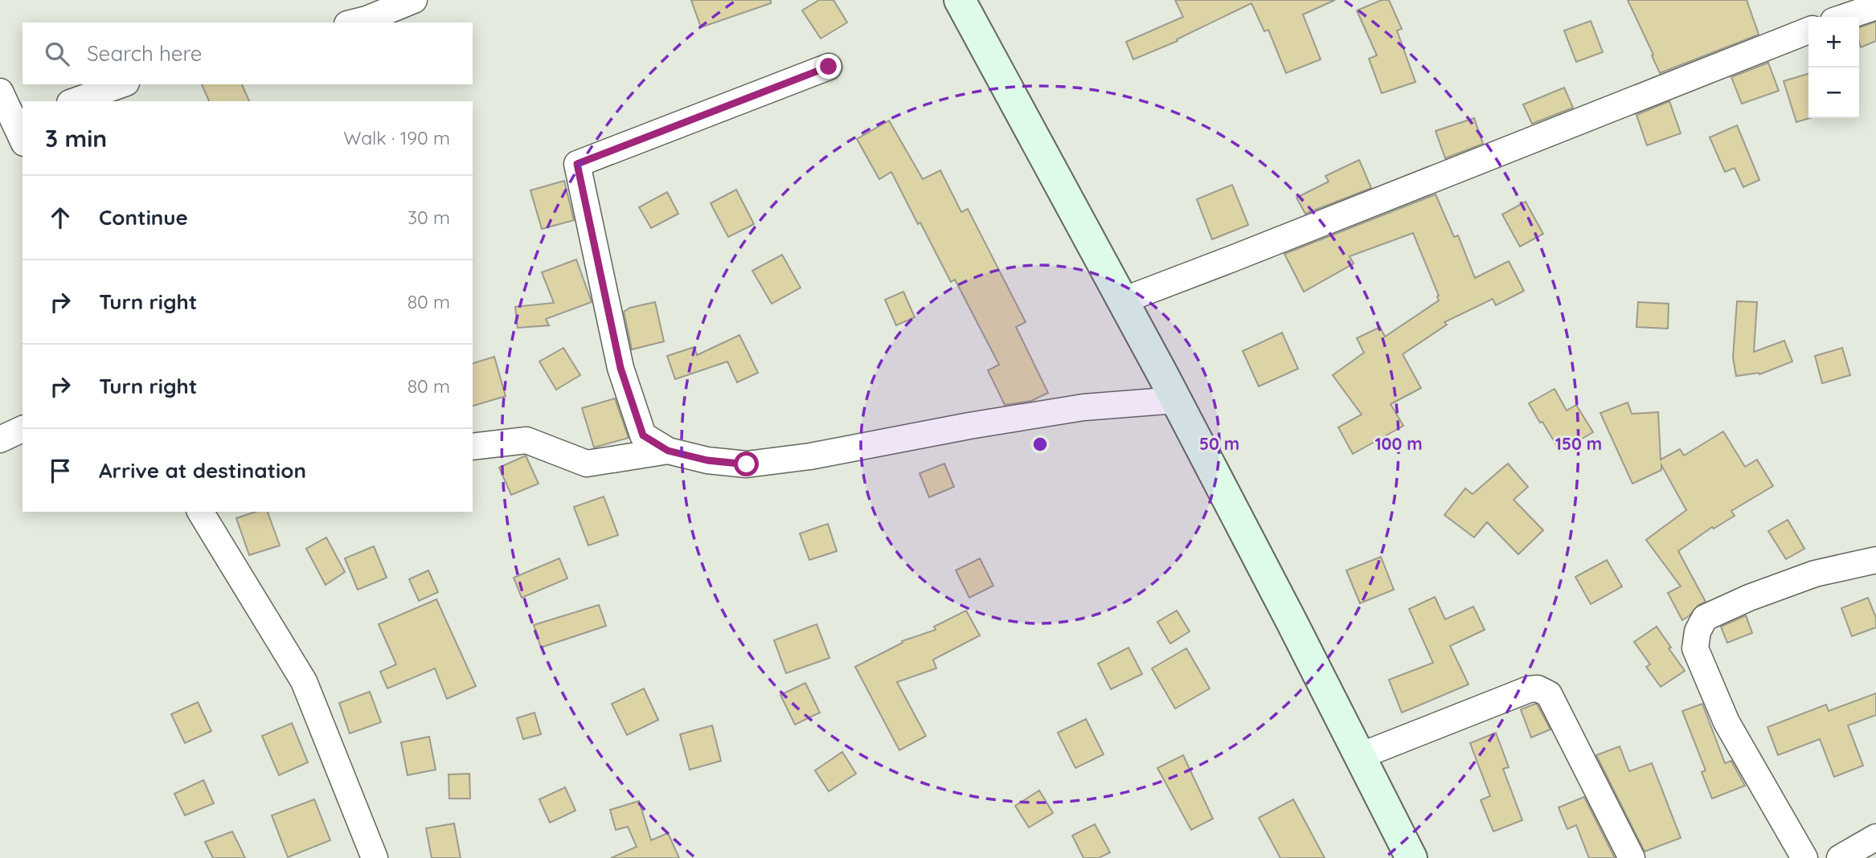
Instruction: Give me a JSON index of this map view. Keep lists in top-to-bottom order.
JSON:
{
  "page": {
    "map_buttons": ["+", "−"],
    "search": "Search here",
    "heading": ["3 min", "Walk · 190 m"],
    "list": [
      ["Continue", "30 m"],
      ["Turn right", "80 m"],
      ["Turn right", "80 m"],
      "Arrive at destination"
    ]
  },
  "rings": ["50 m", "100 m", "150 m"]
}
